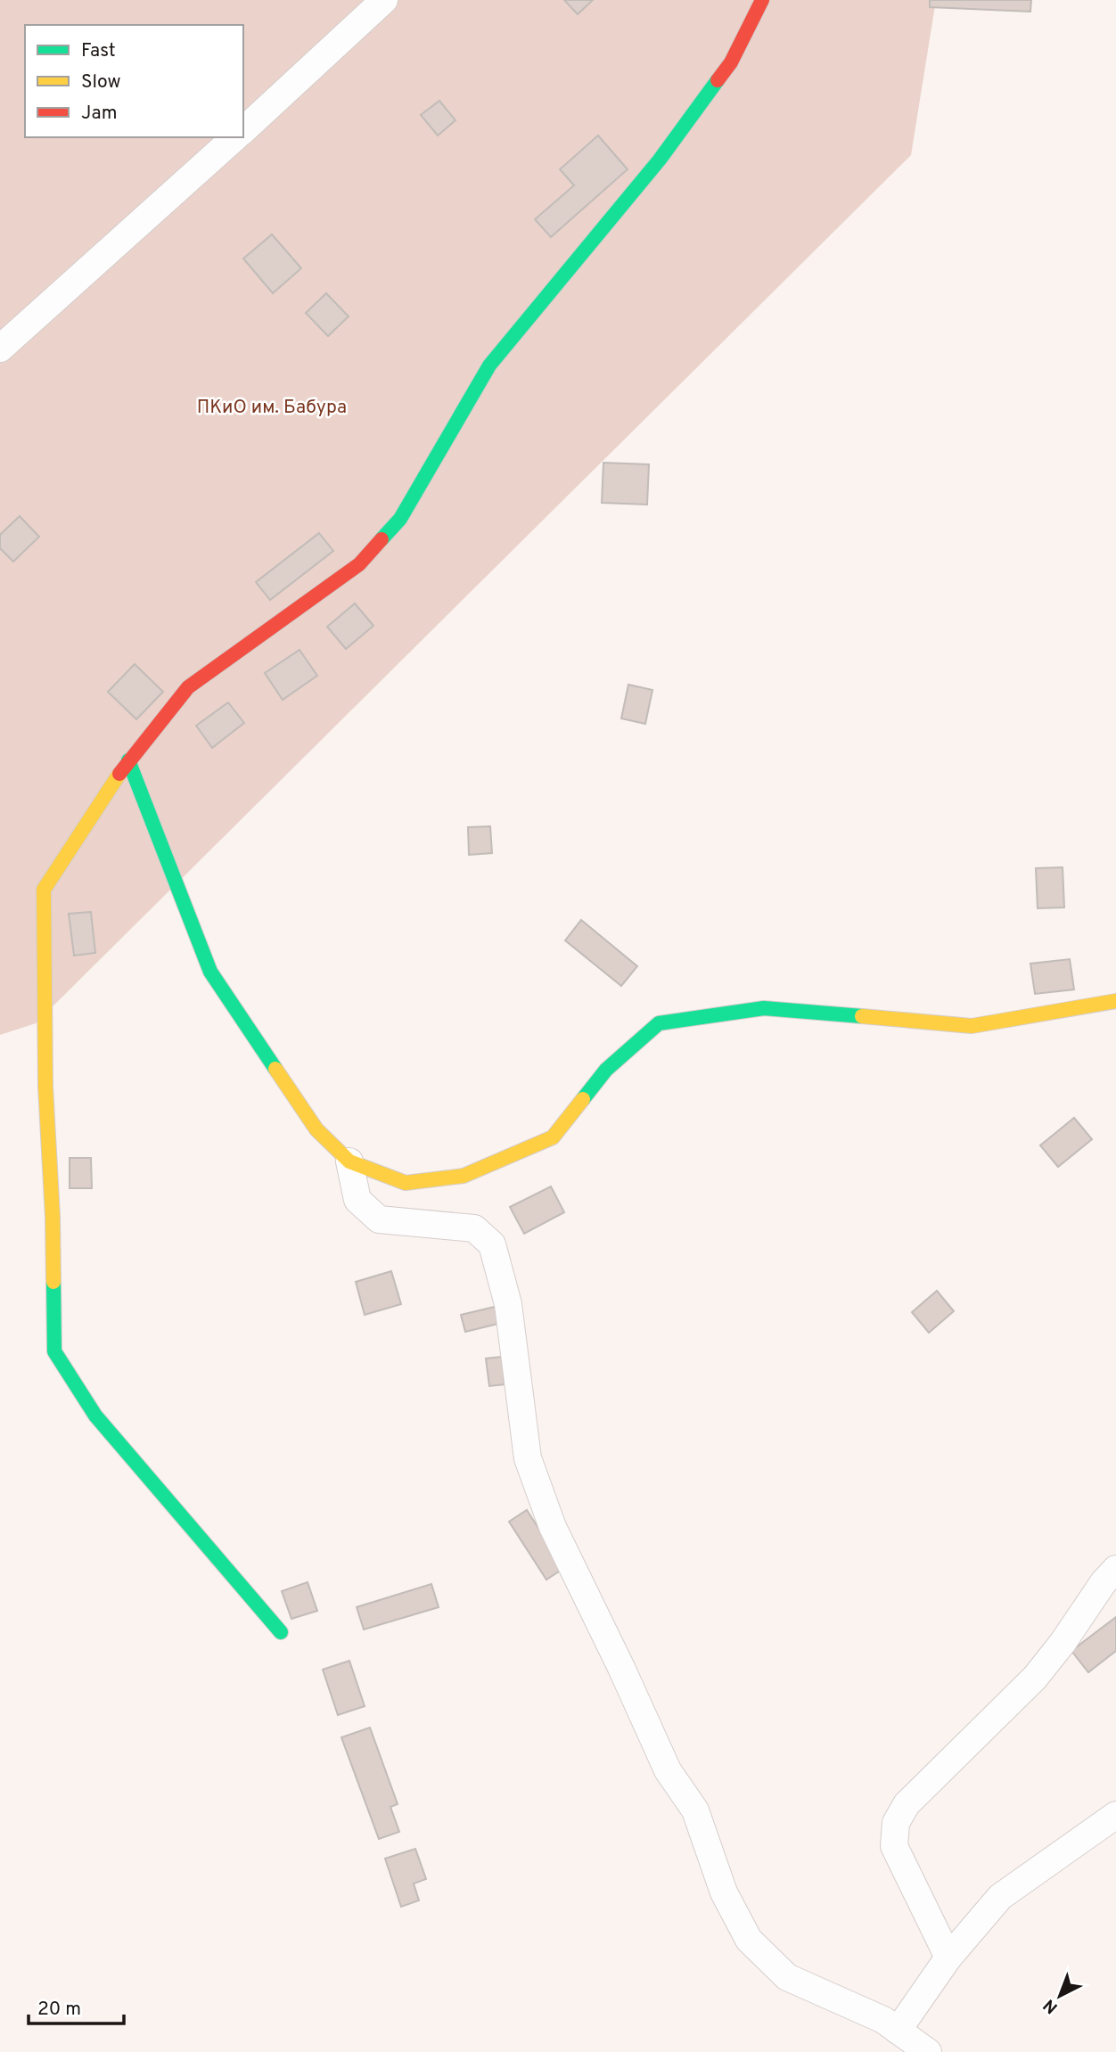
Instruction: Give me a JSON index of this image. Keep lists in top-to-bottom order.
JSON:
{
  "parks": ["ПКиО им. Бабура"],
  "legend": ["Fast", "Slow", "Jam"],
  "scale_bar": "20 m",
  "north": "bottom left"
}
